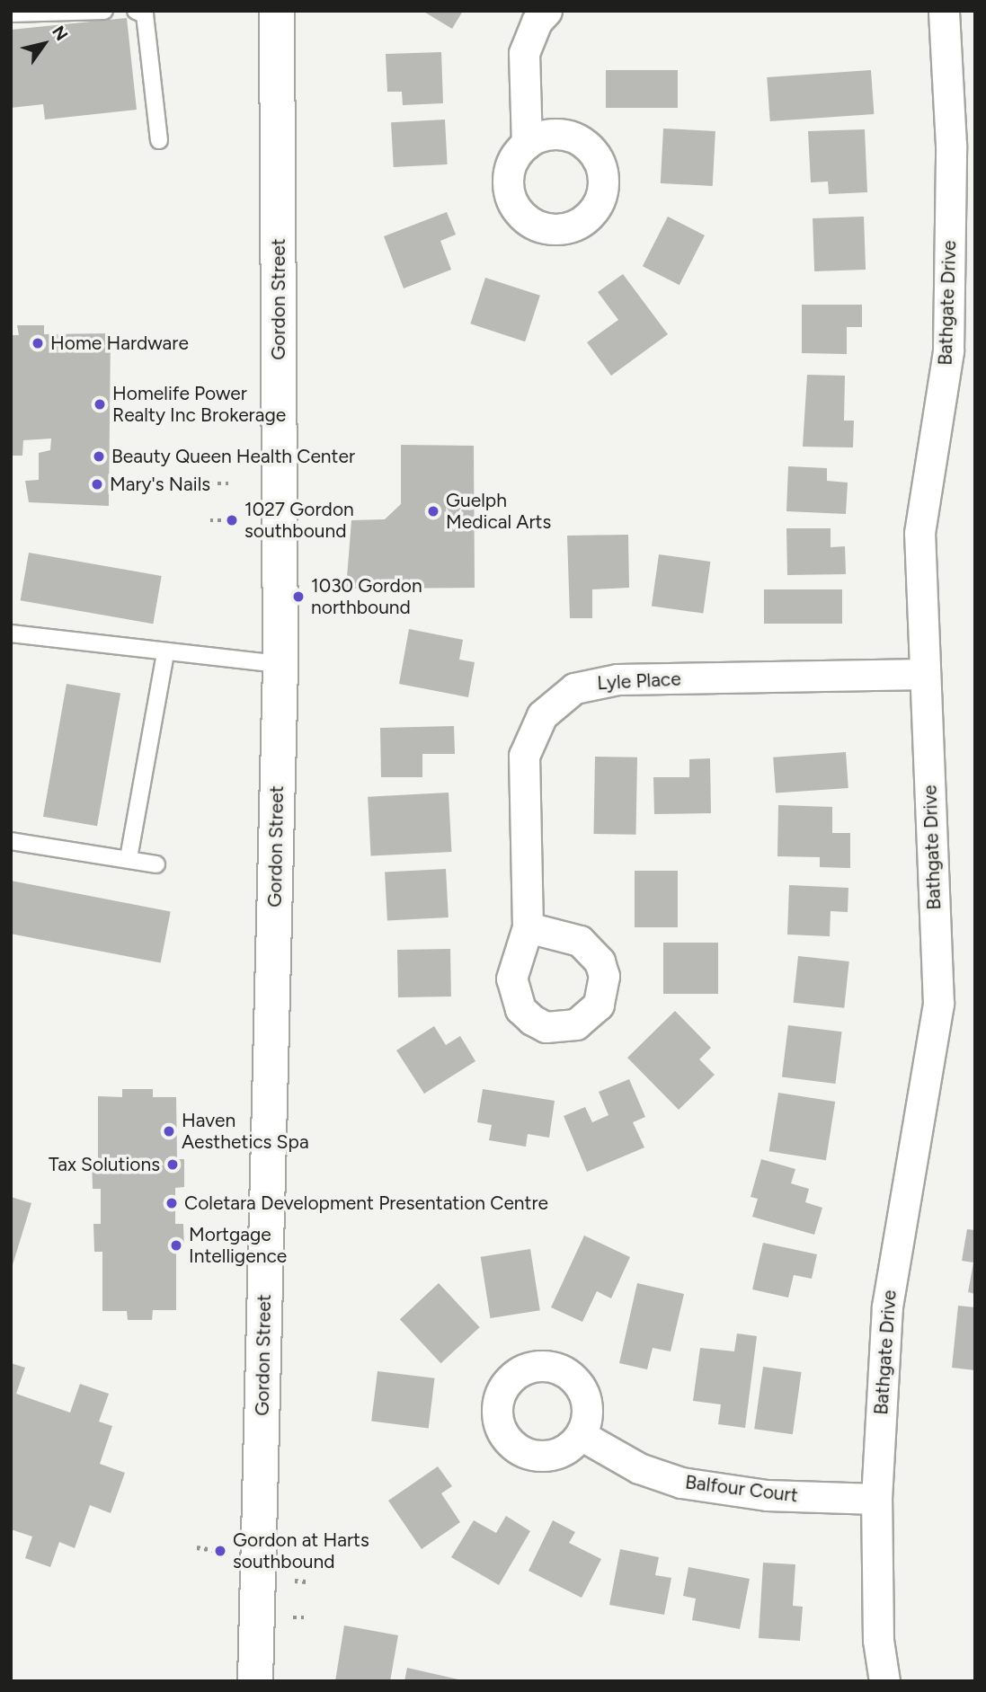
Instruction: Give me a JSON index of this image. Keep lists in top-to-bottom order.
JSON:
{
  "streets": {
    "main road": ["Gordon Street"],
    "street": ["Bathgate Drive", "Lyle Place", "Balfour Court"]
  },
  "crossings": [
    ["Bathgate Drive", "Lyle Place"],
    ["Bathgate Drive", "Balfour Court"]
  ],
  "places": [
    "Home Hardware",
    "Homelife Power Realty Inc Brokerage",
    "Beauty Queen Health Center",
    "Mary's Nails",
    "Guelph Medical Arts",
    "1027 Gordon southbound",
    "1030 Gordon northbound",
    "Haven Aesthetics Spa",
    "Tax Solutions",
    "Coletara Development Presentation Centre",
    "Mortgage Intelligence",
    "Gordon at Harts southbound"
  ],
  "north": "top right"
}
